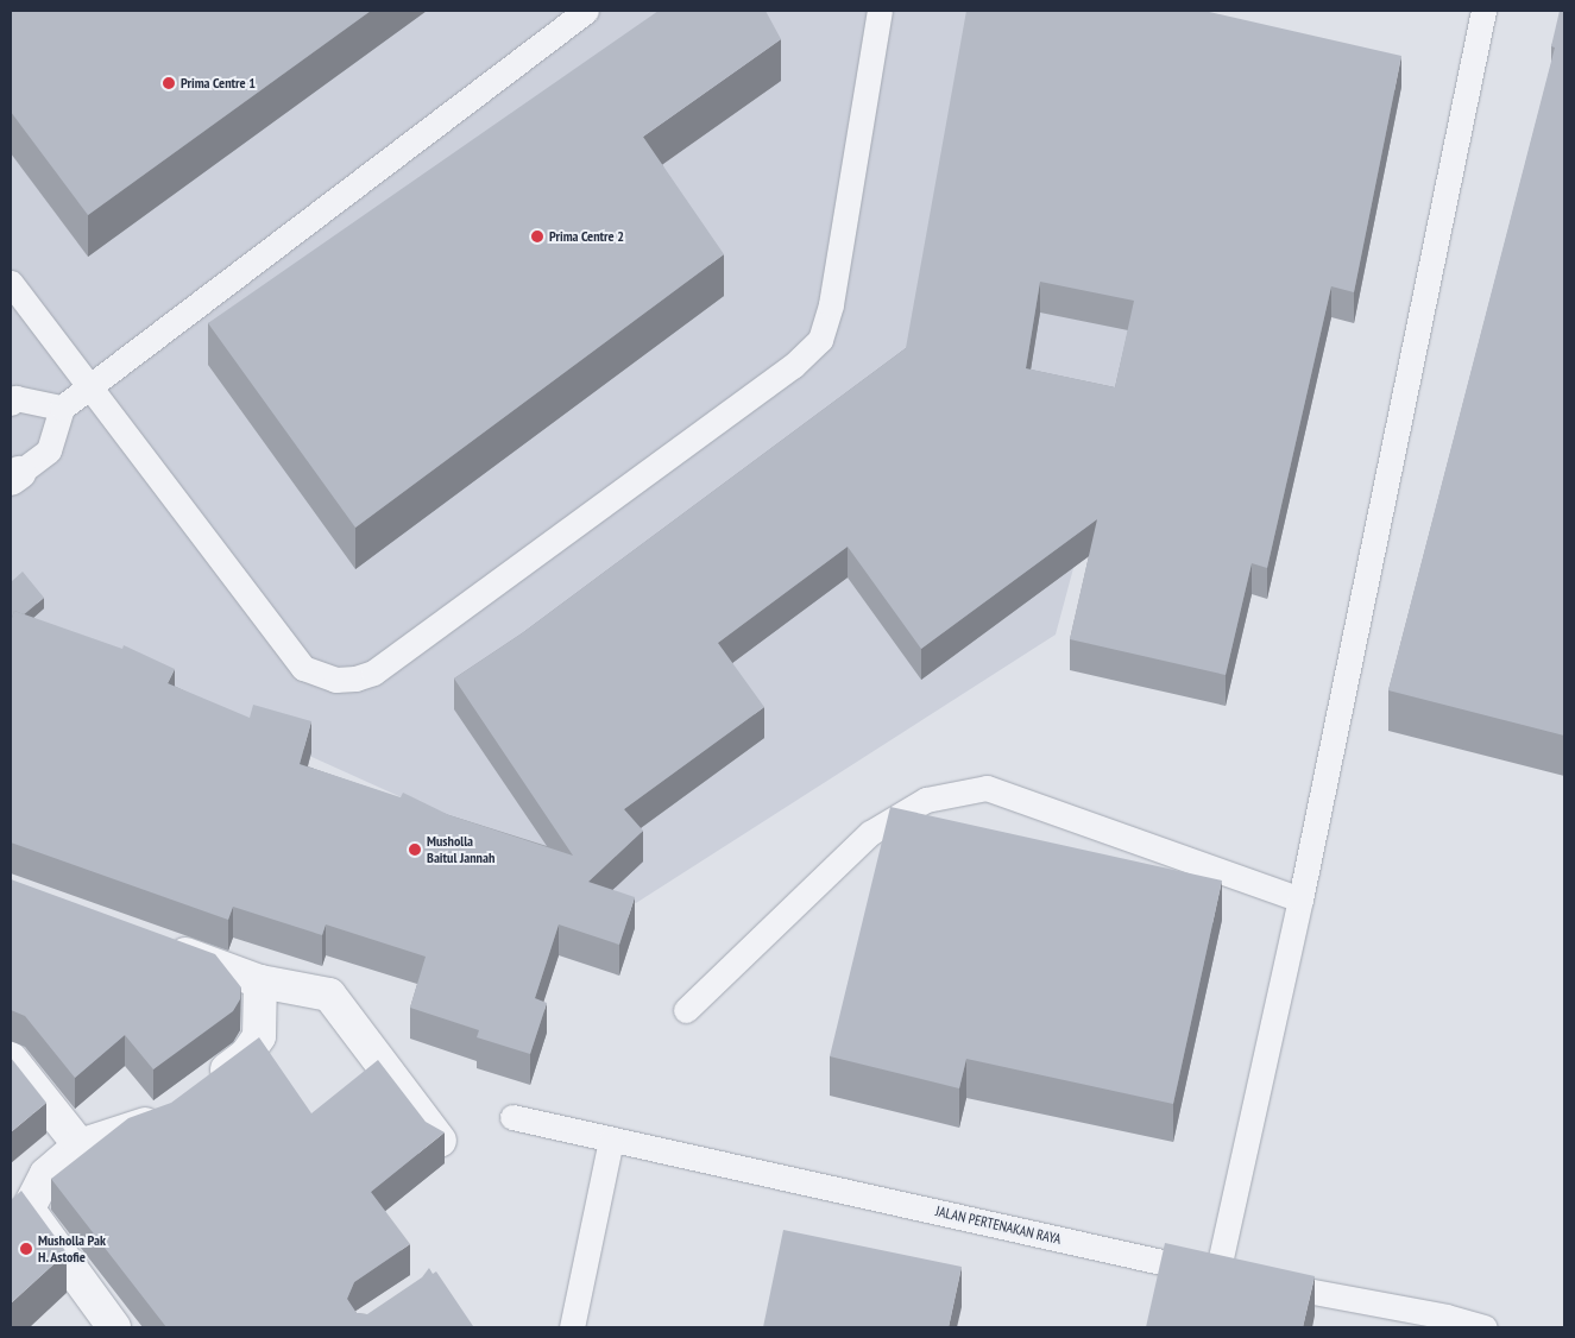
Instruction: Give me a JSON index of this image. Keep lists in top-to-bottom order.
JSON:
{
  "streets": {
    "lane": ["JALAN PERTENAKAN RAYA"]
  },
  "places": [
    "Prima Centre 1",
    "Prima Centre 2",
    "Musholla Baitul Jannah",
    "Musholla Pak H. Astofie"
  ]
}
